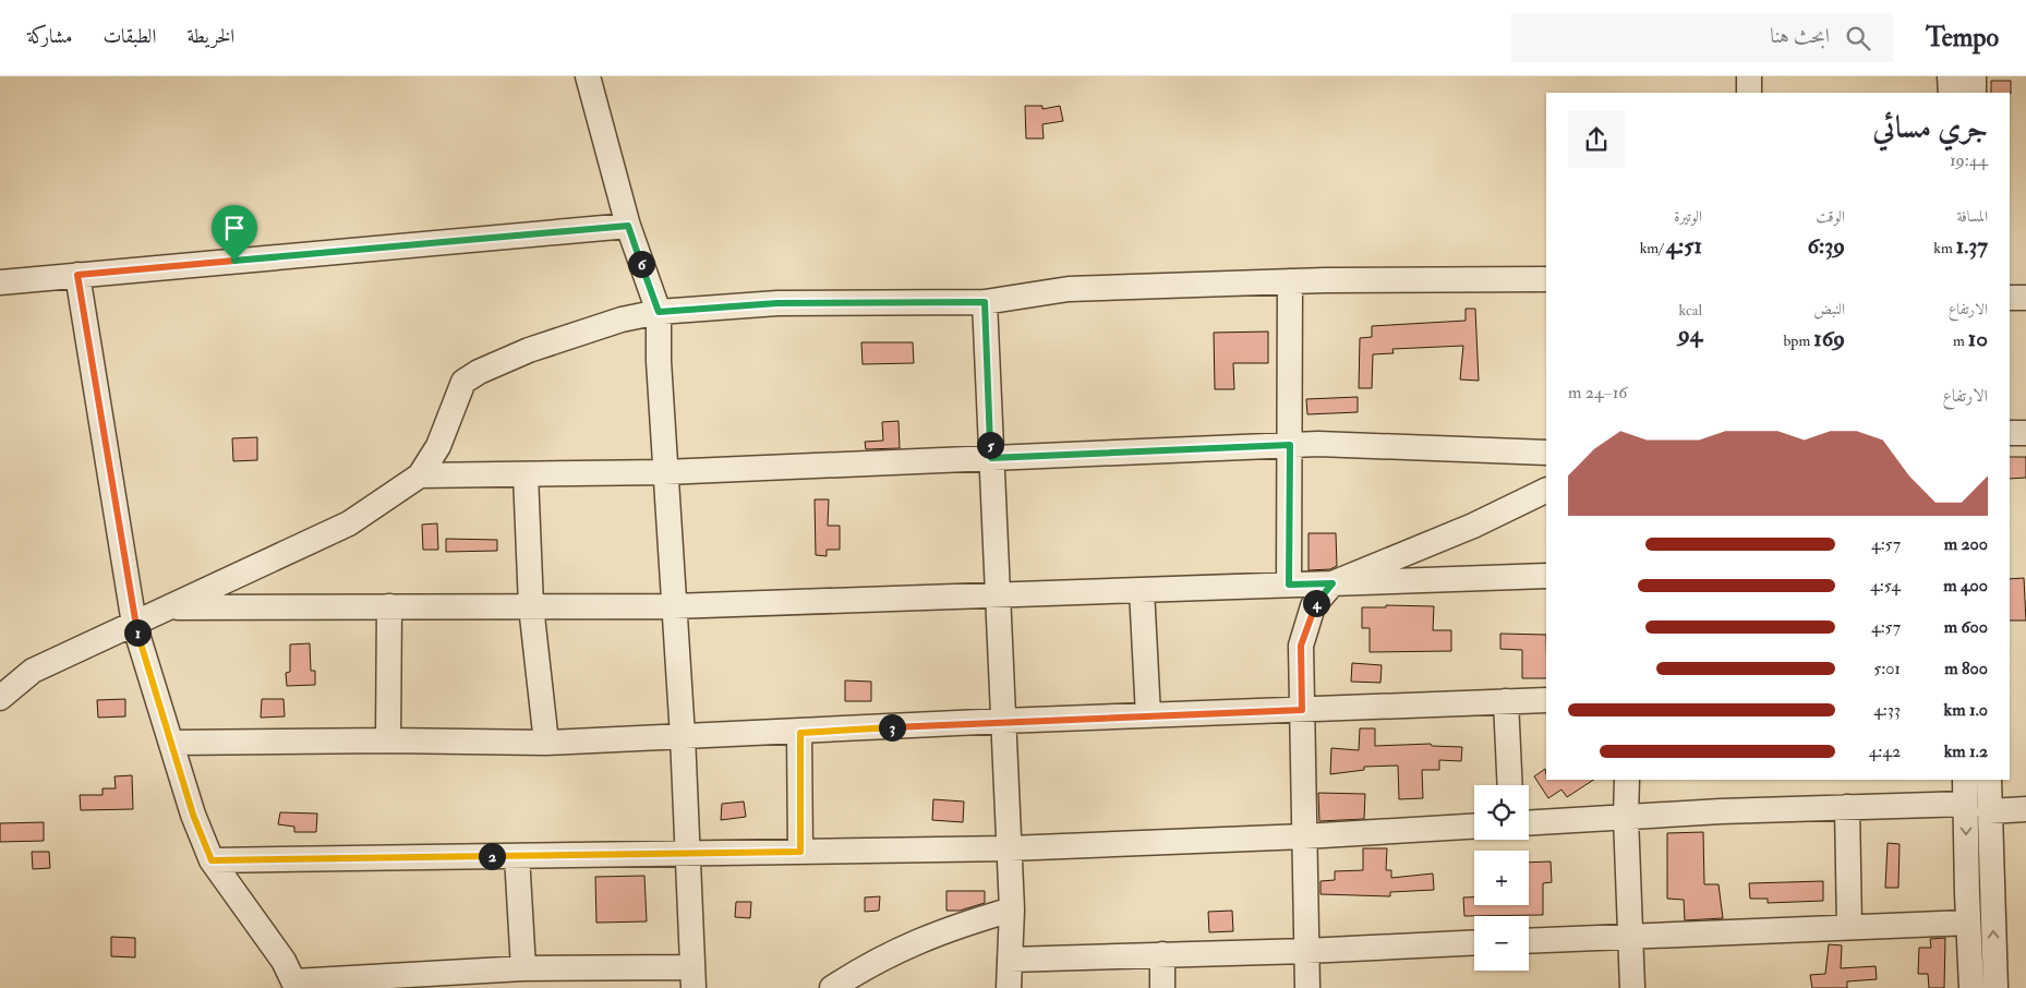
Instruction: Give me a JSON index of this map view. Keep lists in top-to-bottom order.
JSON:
{
  "page": {
    "header": "Tempo",
    "search": "ابحث هنا",
    "nav": ["الخريطة", "الطبقات", "مشاركة"],
    "heading": ["جري مسائي", "19:44"],
    "stats": [
      ["المسافة", "1.37 km"],
      ["الوقت", "6:39"],
      ["الوتيرة", "4:51 /km"],
      ["الارتفاع", "10 m"],
      ["النبض", "169 bpm"],
      ["kcal", "94"]
    ],
    "pins": [
      "6",
      "5",
      "4",
      "1",
      "3",
      "2"
    ],
    "chart": ["الارتفاع", "16–24 m"],
    "list": [
      {
        "name": "200 m",
        "note": "4:57"
      },
      {
        "name": "400 m",
        "note": "4:54"
      },
      {
        "name": "600 m",
        "note": "4:57"
      },
      {
        "name": "800 m",
        "note": "5:01"
      },
      {
        "name": "1.0 km",
        "note": "4:33"
      },
      {
        "name": "1.2 km",
        "note": "4:42"
      }
    ],
    "map_buttons": ["+", "−"]
  }
}
